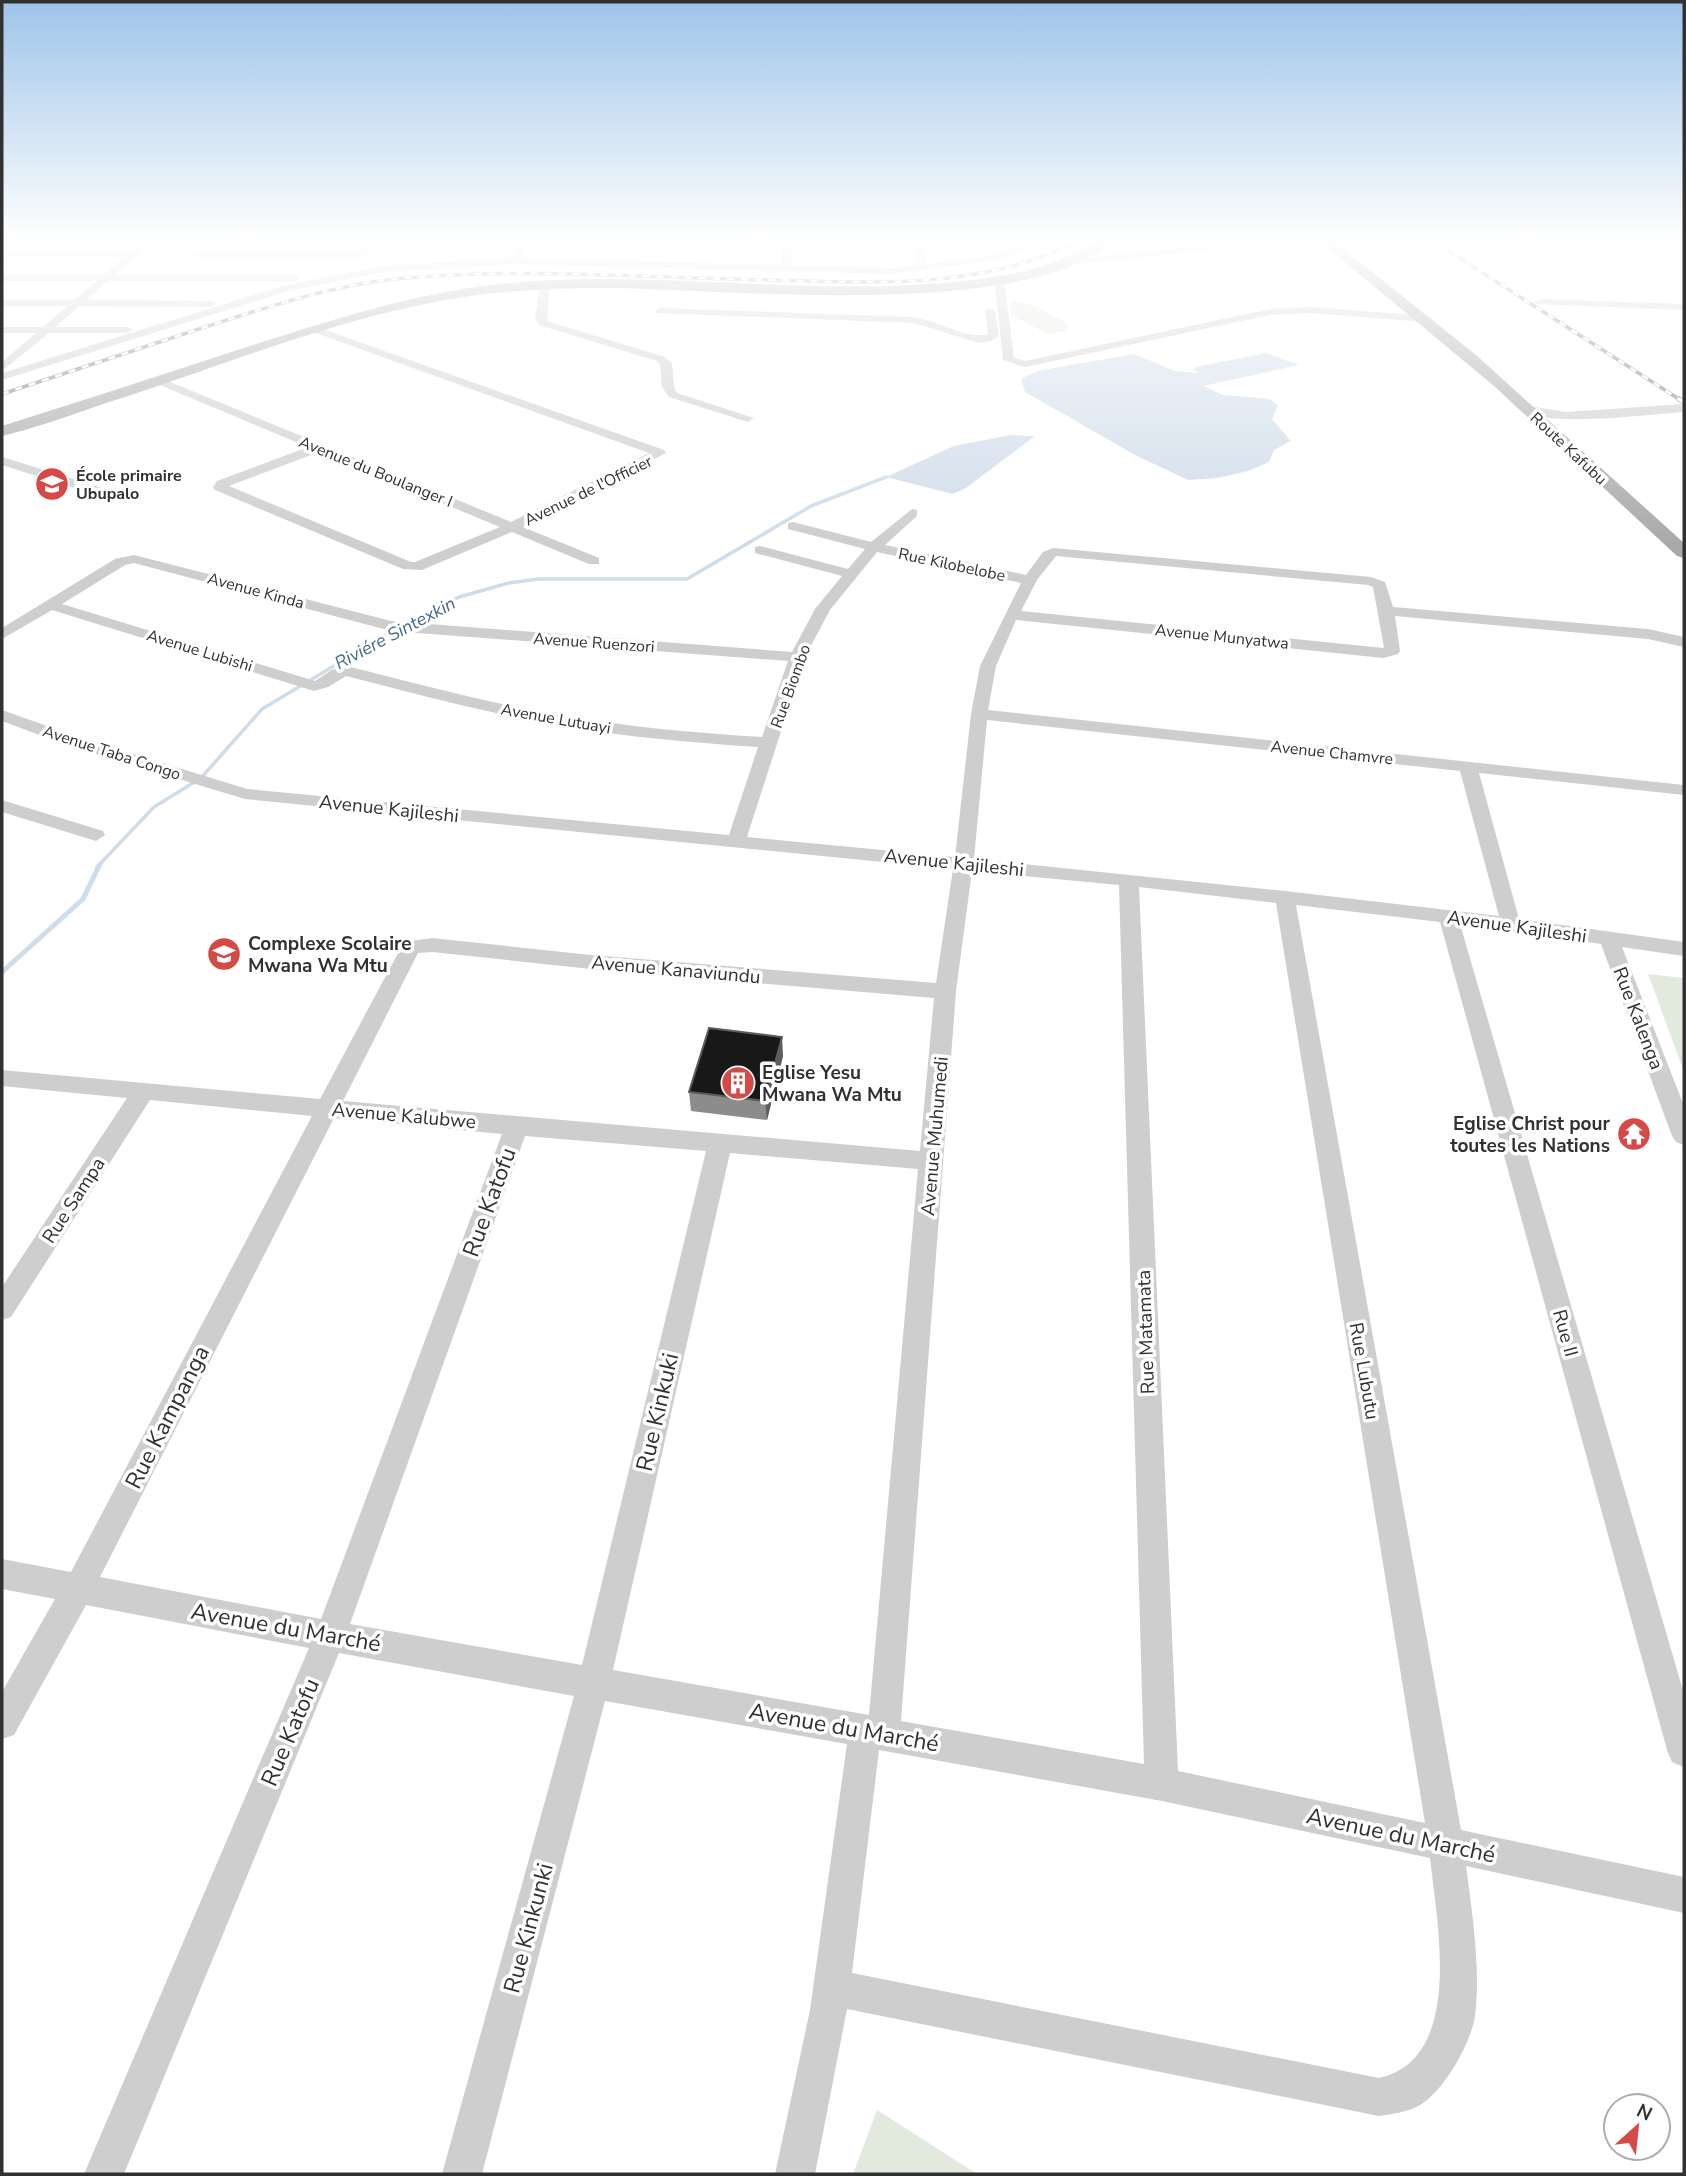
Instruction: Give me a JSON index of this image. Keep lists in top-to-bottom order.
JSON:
{
  "streets": {
    "main road": ["Route Kafubu"],
    "street": [
      "Avenue du Boulanger I",
      "Avenue de l'Officier",
      "Rue Kilobelobe",
      "Avenue Kinda",
      "Avenue Munyatwa",
      "Avenue Ruenzori",
      "Avenue Lubishi",
      "Rue Biombo",
      "Avenue Lutuayi",
      "Avenue Taba Congo",
      "Avenue Chamvre",
      "Avenue Kajileshi",
      "Avenue Kanaviundu",
      "Rue Kalenga",
      "Avenue Kalubwe",
      "Avenue Muhumedi",
      "Rue Sampa",
      "Rue Katofu",
      "Rue Matamata",
      "Rue II",
      "Rue Lubutu",
      "Rue Kinkuki",
      "Rue Kampanga",
      "Avenue du Marché",
      "Rue Kinkunki"
    ]
  },
  "crossings": [
    ["Avenue du Boulanger I", "Avenue de l'Officier"],
    ["Rue Kilobelobe", "Rue Biombo"],
    ["Rue Kilobelobe", "Avenue Muhumedi"],
    ["Avenue Kinda", "Avenue Ruenzori"],
    ["Avenue Kinda", "Avenue Lubishi"],
    ["Avenue Munyatwa", "Avenue Muhumedi"],
    ["Avenue Ruenzori", "Rue Biombo"],
    ["Avenue Lubishi", "Avenue Lutuayi"],
    ["Rue Biombo", "Avenue Lutuayi"],
    ["Rue Biombo", "Avenue Kajileshi"],
    ["Avenue Taba Congo", "Avenue Kajileshi"],
    ["Avenue Chamvre", "Avenue Muhumedi"],
    ["Avenue Kajileshi", "Rue Kalenga"],
    ["Avenue Kajileshi", "Avenue Muhumedi"],
    ["Avenue Kajileshi", "Rue Matamata"],
    ["Avenue Kajileshi", "Rue II"],
    ["Avenue Kajileshi", "Rue Lubutu"],
    ["Avenue Kanaviundu", "Avenue Muhumedi"],
    ["Avenue Kanaviundu", "Rue Kampanga"],
    ["Avenue Kalubwe", "Avenue Muhumedi"],
    ["Avenue Kalubwe", "Rue Sampa"],
    ["Avenue Kalubwe", "Rue Katofu"],
    ["Avenue Kalubwe", "Rue Kinkuki"],
    ["Avenue Kalubwe", "Rue Kampanga"],
    ["Avenue Muhumedi", "Rue Lubutu"],
    ["Avenue Muhumedi", "Avenue du Marché"],
    ["Rue Katofu", "Avenue du Marché"],
    ["Rue Matamata", "Avenue du Marché"],
    ["Rue Lubutu", "Avenue du Marché"],
    ["Rue Kinkuki", "Avenue du Marché"],
    ["Rue Kinkuki", "Rue Kinkunki"],
    ["Rue Kampanga", "Avenue du Marché"],
    ["Avenue du Marché", "Rue Kinkunki"]
  ],
  "water": ["Riviére Sintexkin"],
  "places": {
    "school or university": ["École primaire Ubupalo", "Complexe Scolaire Mwana Wa Mtu"],
    "building": ["Eglise Yesu Mwana Wa Mtu"],
    "temple": ["Eglise Christ pour toutes les Nations"]
  },
  "north": "top right"
}
